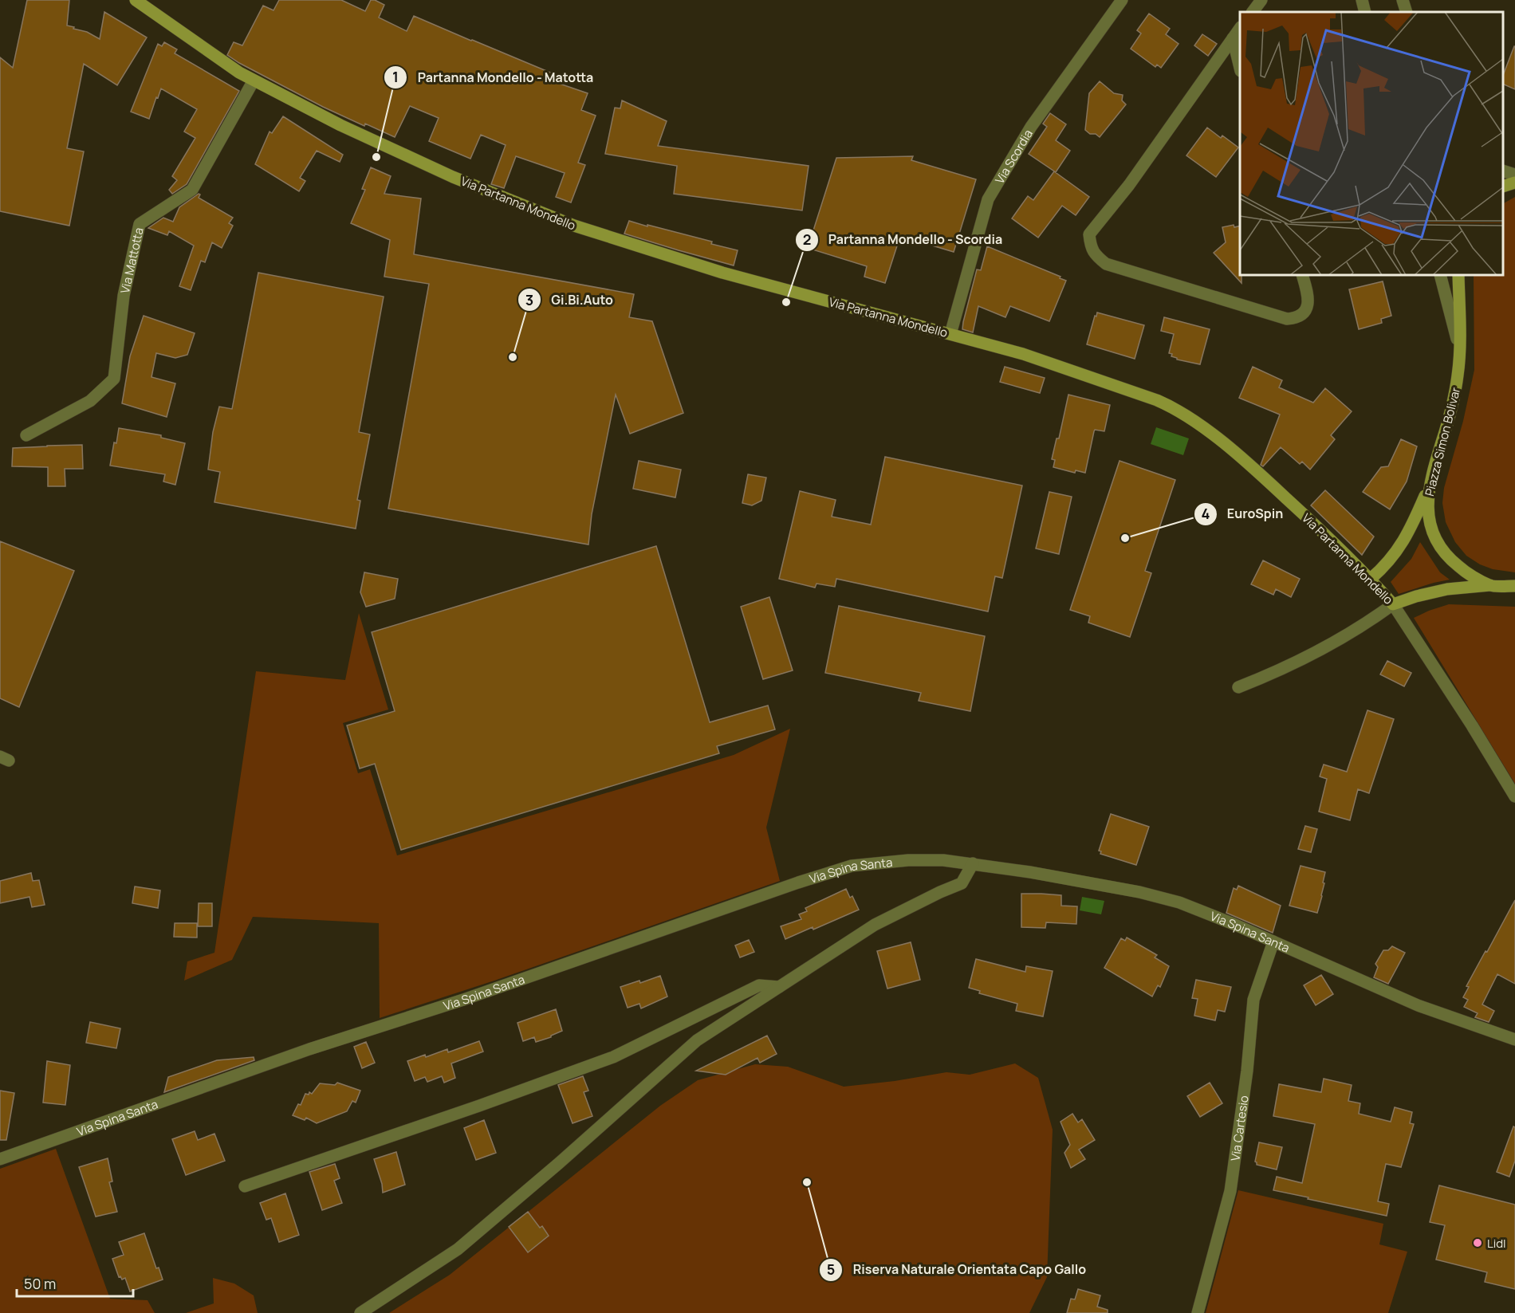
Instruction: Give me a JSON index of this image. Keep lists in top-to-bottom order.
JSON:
{
  "streets": {
    "main road": ["Via Partanna Mondello", "Piazza Simon Bolivar"],
    "street": [
      "Via Scordia",
      "Via Mattotta",
      "Via Spina Santa",
      "Via Cartesio"
    ]
  },
  "crossings": [
    ["Via Scordia", "Via Partanna Mondello"],
    ["Via Partanna Mondello", "Via Mattotta"],
    ["Via Spina Santa", "Via Cartesio"]
  ],
  "places": [
    "Partanna Mondello - Matotta",
    "Partanna Mondello - Scordia",
    "Gi.Bi.Auto",
    "EuroSpin",
    "Riserva Naturale Orientata Capo Gallo",
    "Lidl"
  ],
  "scale_bar": "50 m"
}
